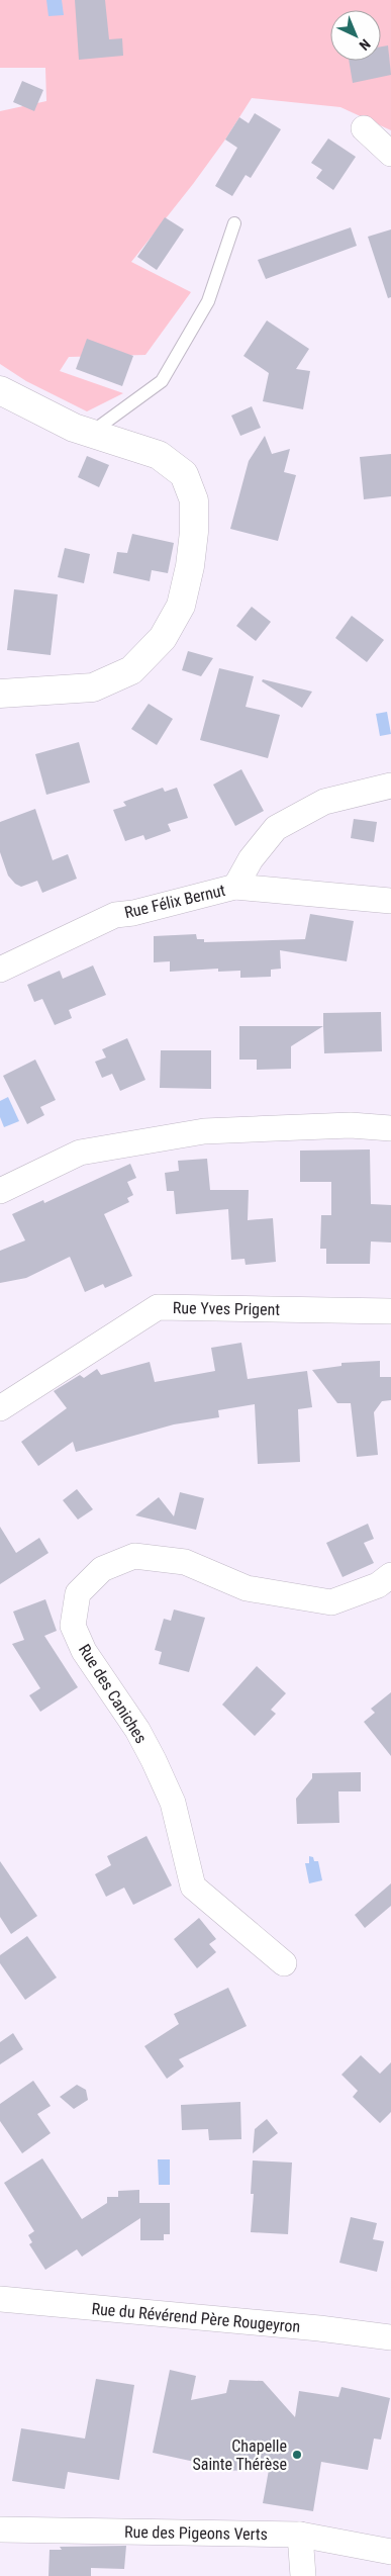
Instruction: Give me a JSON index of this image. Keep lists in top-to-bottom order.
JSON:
{
  "streets": {
    "street": [
      "Rue Félix Bernut",
      "Rue Yves Prigent",
      "Rue des Caniches",
      "Rue du Révérend Père Rougeyron",
      "Rue des Pigeons Verts"
    ]
  },
  "places": ["Chapelle Sainte Thérèse"],
  "north": "bottom right"
}
